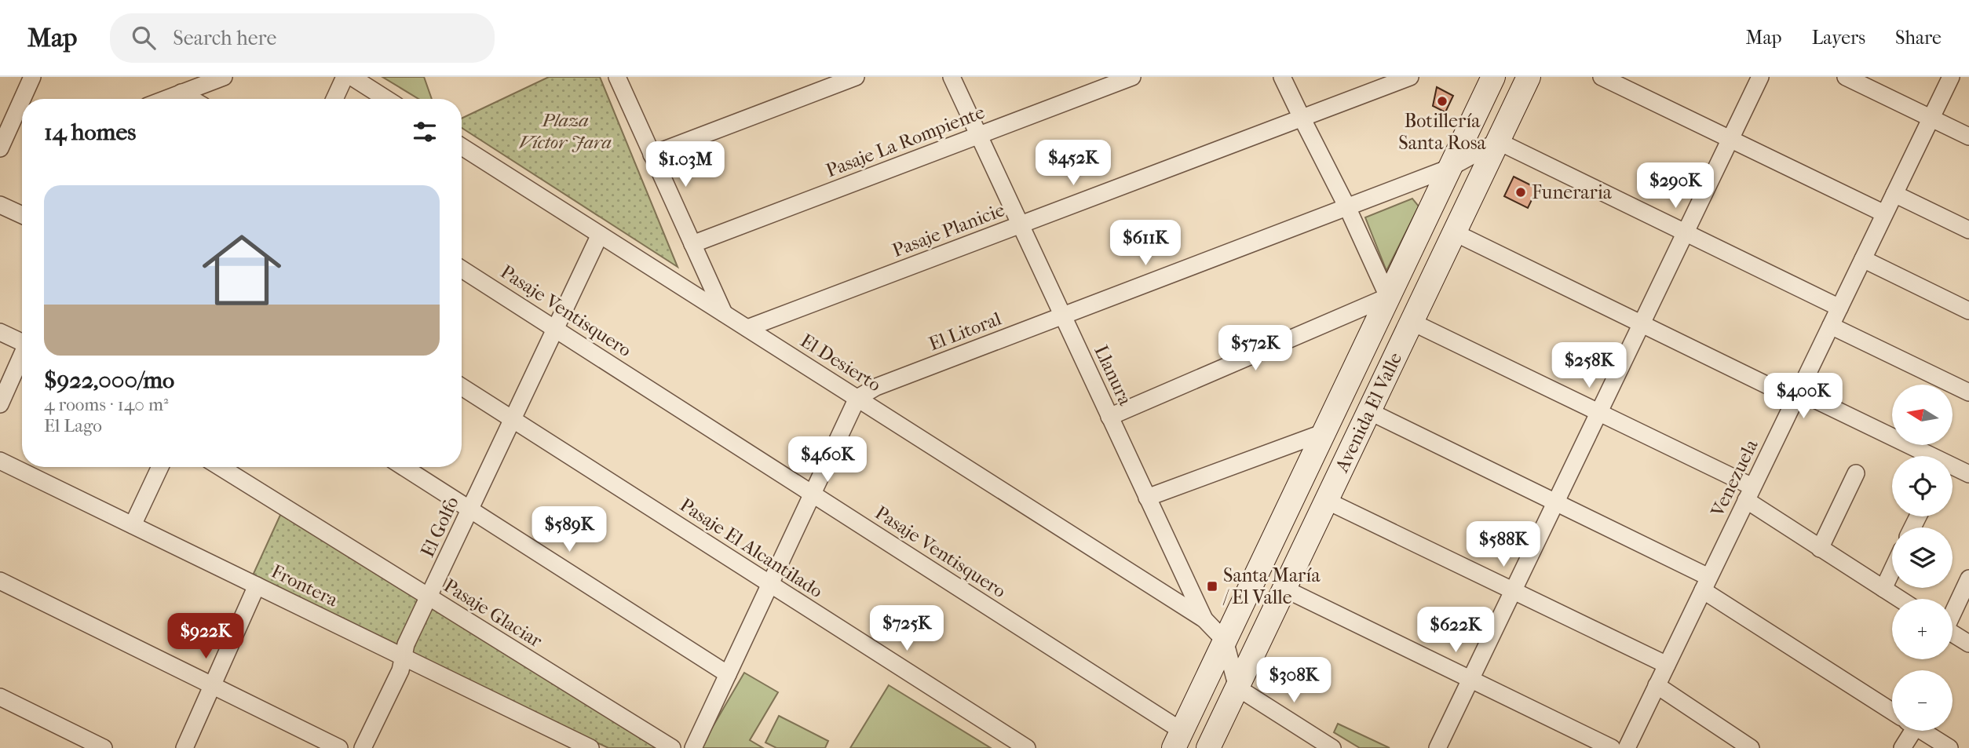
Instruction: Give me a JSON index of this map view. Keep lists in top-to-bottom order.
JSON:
{
  "streets": {
    "street": [
      "Pasaje La Rompiente",
      "Pasaje Planicie",
      "Pasaje Ventisquero",
      "El Litoral",
      "El Desierto",
      "Llanura",
      "Avenida El Valle",
      "Venezuela",
      "El Golfo",
      "Pasaje El Alcantilado",
      "Frontera",
      "Pasaje Glaciar"
    ]
  },
  "crossings": [
    ["Pasaje La Rompiente", "Llanura"],
    ["Pasaje Planicie", "El Desierto"],
    ["Pasaje Planicie", "Llanura"],
    ["Pasaje Ventisquero", "Avenida El Valle"],
    ["Pasaje Ventisquero", "El Golfo"],
    ["El Litoral", "El Desierto"],
    ["El Litoral", "Llanura"],
    ["El Litoral", "Avenida El Valle"],
    ["El Desierto", "Llanura"],
    ["El Desierto", "El Golfo"],
    ["Llanura", "Avenida El Valle"],
    ["El Golfo", "Pasaje El Alcantilado"],
    ["El Golfo", "Frontera"],
    ["El Golfo", "Pasaje Glaciar"]
  ],
  "parks": ["Plaza Víctor Jara"],
  "places": {
    "other": ["Botillería Santa Rosa", "Funeraria"],
    "transit": ["Santa María / El Valle"]
  },
  "north": "left",
  "page": {
    "header": "Map",
    "search": "Search here",
    "nav": ["Map", "Layers", "Share"],
    "heading": "14 homes",
    "price": [
      "$452K",
      "$1.03M",
      "$290K",
      "$611K",
      "$572K",
      "$258K",
      "$400K",
      "$460K",
      "$589K",
      "$588K",
      "$725K",
      "$622K",
      "$922K",
      "$308K"
    ],
    "list": [
      {
        "name": "$922,000/mo",
        "note": "4 rooms · 140 m² · El Lago"
      }
    ],
    "map_buttons": ["+", "−"]
  }
}
